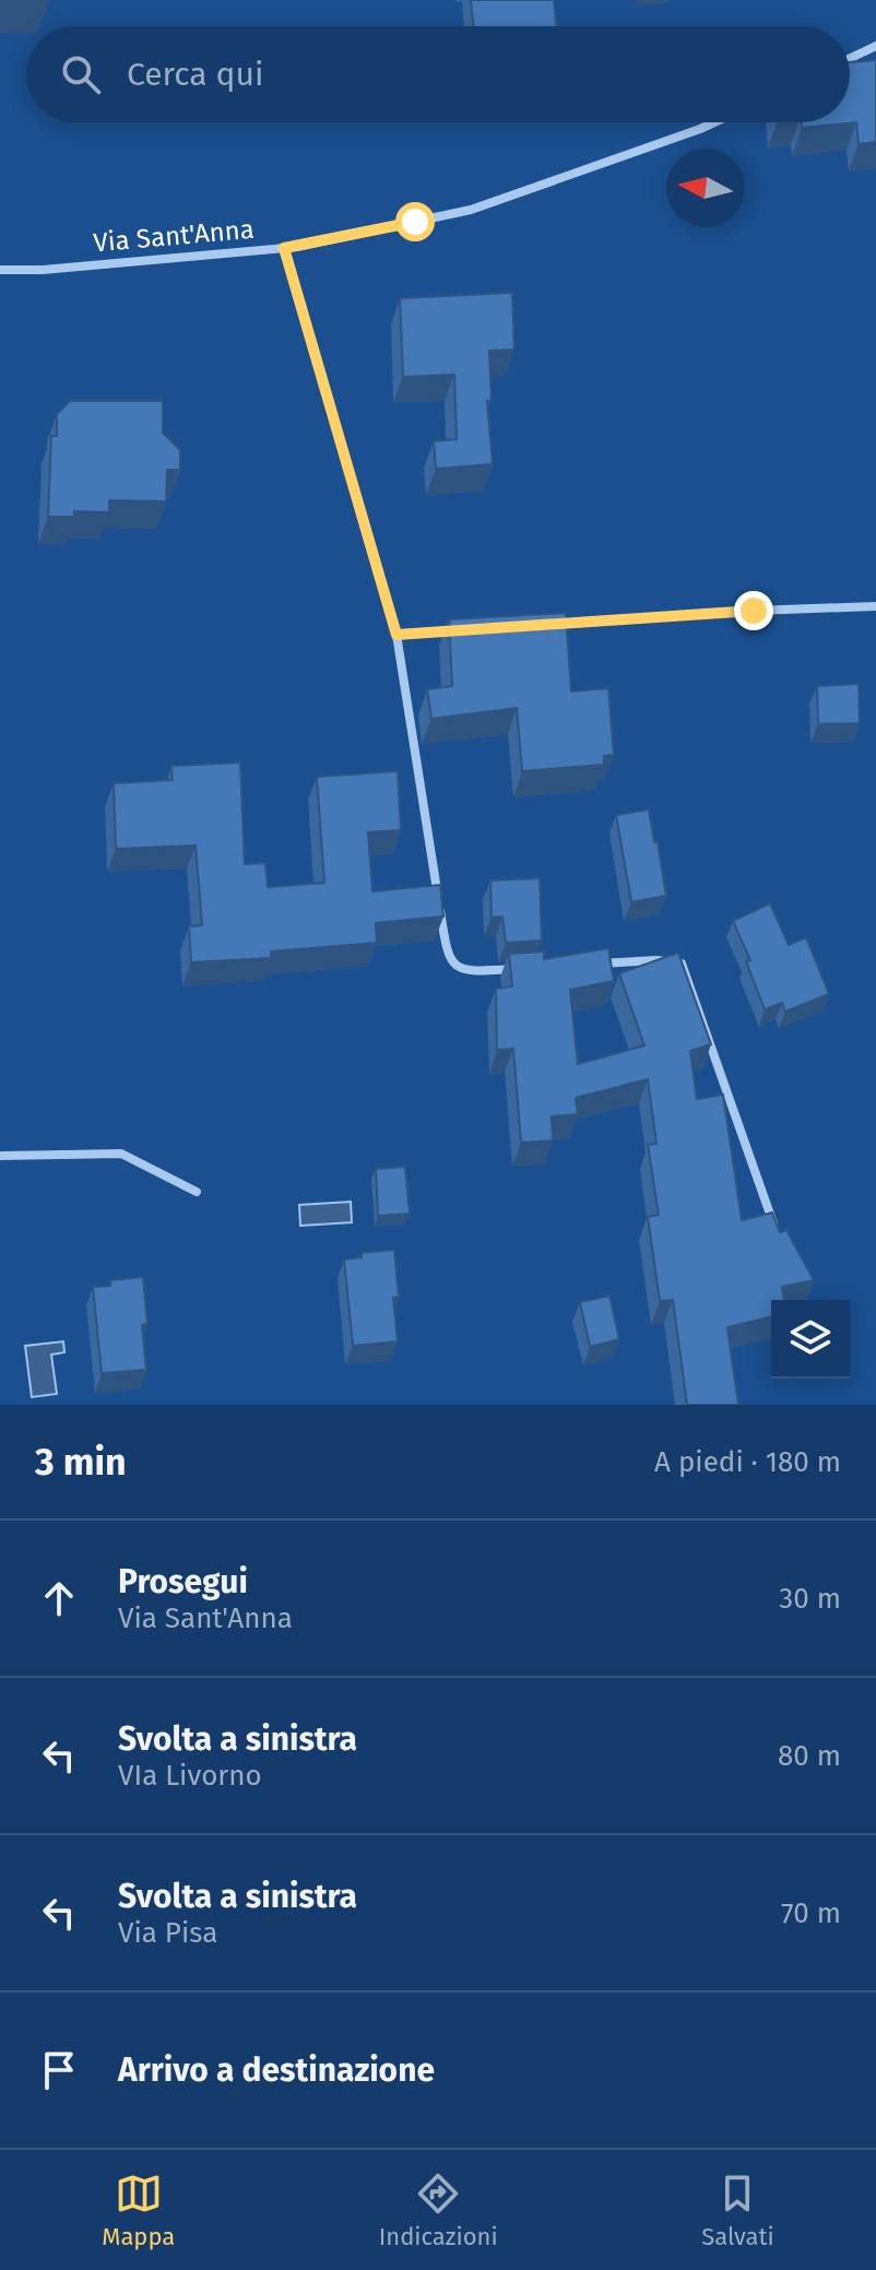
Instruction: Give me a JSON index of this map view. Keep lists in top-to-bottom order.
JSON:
{
  "streets": {
    "street": ["Via Sant'Anna"]
  },
  "north": "left",
  "page": {
    "search": "Cerca qui",
    "heading": ["3 min", "A piedi · 180 m"],
    "list": [
      ["Prosegui", "Via Sant'Anna", "30 m"],
      ["Svolta a sinistra", "VIa Livorno", "80 m"],
      ["Svolta a sinistra", "Via Pisa", "70 m"],
      "Arrivo a destinazione"
    ],
    "nav": ["Mappa", "Indicazioni", "Salvati"]
  }
}
